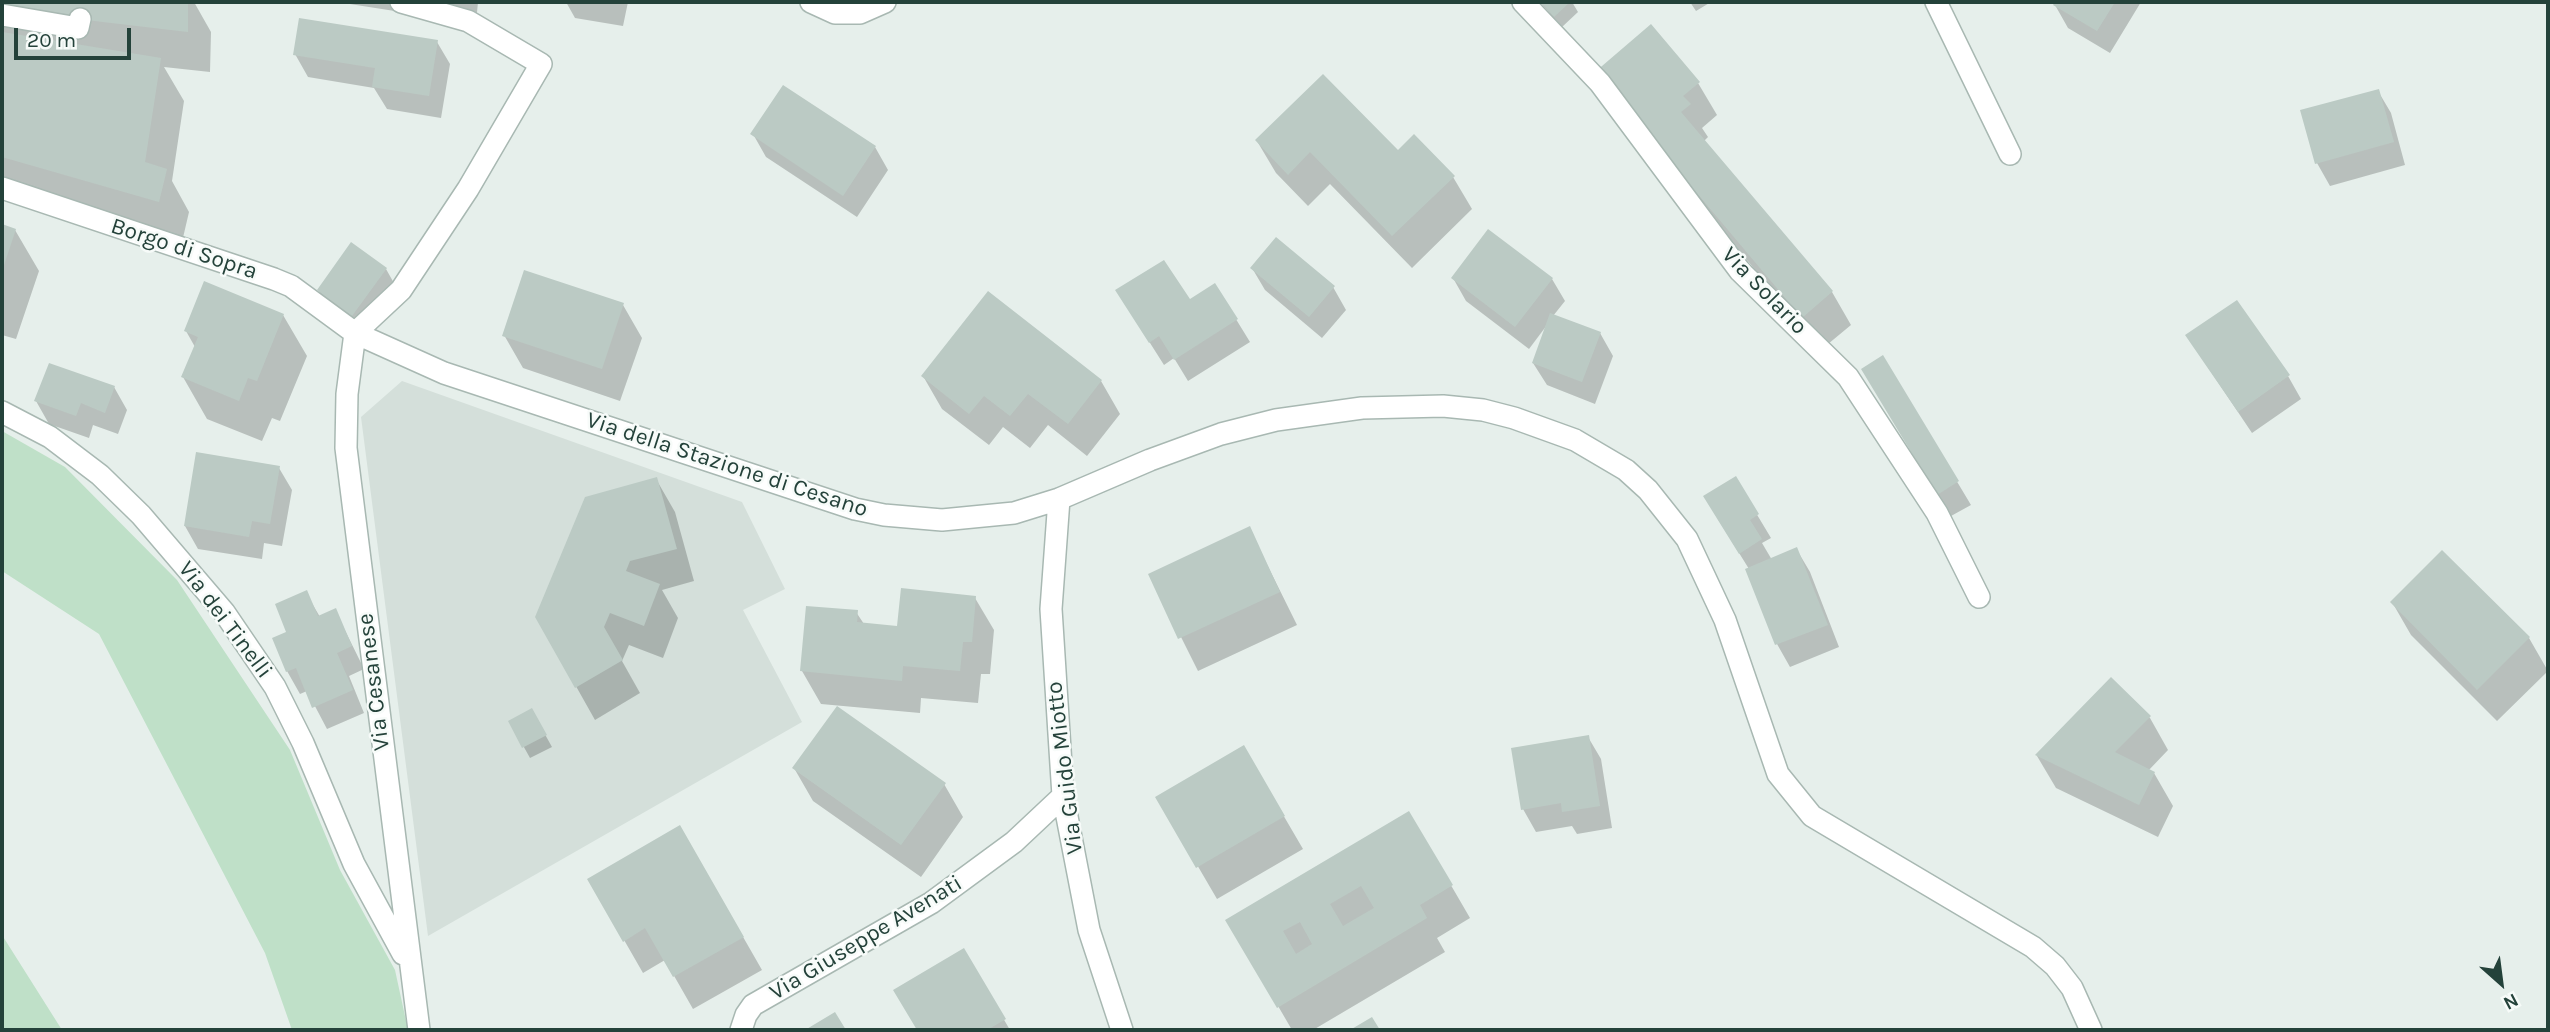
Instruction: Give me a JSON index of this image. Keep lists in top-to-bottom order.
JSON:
{
  "streets": {
    "street": [
      "Borgo di Sopra",
      "Via Solario",
      "Via della Stazione di Cesano",
      "Via dei Tinelli",
      "Via Cesanese",
      "Via Guido Miotto",
      "Via Giuseppe Avenati"
    ]
  },
  "crossings": [
    ["Borgo di Sopra", "Via della Stazione di Cesano"],
    ["Borgo di Sopra", "Via Cesanese"],
    ["Via della Stazione di Cesano", "Via Cesanese"],
    ["Via della Stazione di Cesano", "Via Guido Miotto"],
    ["Via dei Tinelli", "Via Cesanese"],
    ["Via Guido Miotto", "Via Giuseppe Avenati"]
  ],
  "scale_bar": "20 m",
  "north": "bottom right"
}
